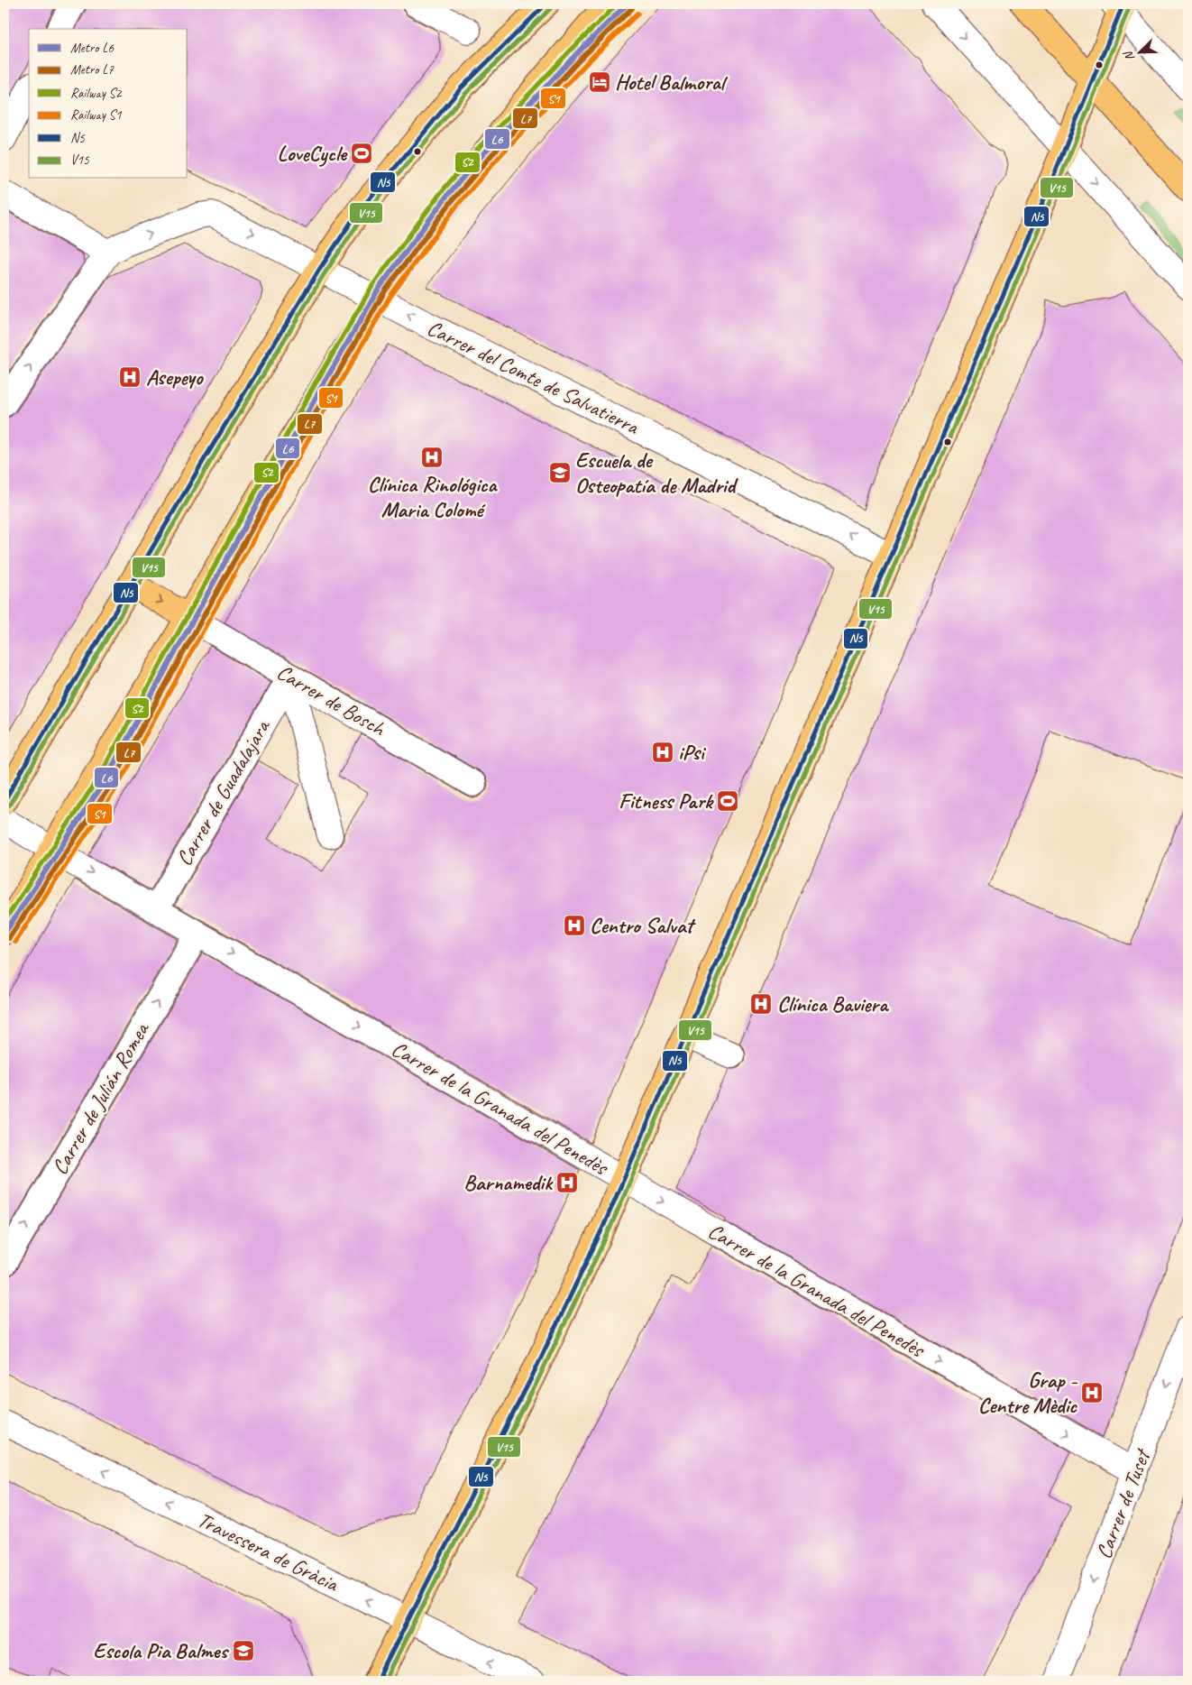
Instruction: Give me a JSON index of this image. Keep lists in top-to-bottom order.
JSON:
{
  "streets": {
    "street": [
      "Carrer del Comte de Salvatierra",
      "Carrer de Bosch",
      "Carrer de Guadalajara",
      "Carrer de Julián Romea",
      "Carrer de la Granada del Penedès",
      "Carrer de Tuset",
      "Travessera de Gràcia"
    ]
  },
  "crossings": [
    ["Carrer de Bosch", "Carrer de Guadalajara"],
    ["Carrer de Guadalajara", "Carrer de la Granada del Penedès"],
    ["Carrer de Julián Romea", "Carrer de la Granada del Penedès"],
    ["Carrer de la Granada del Penedès", "Carrer de Tuset"]
  ],
  "one_way": [
    "Carrer de Julián Romea",
    "Carrer de la Granada del Penedès",
    "Carrer de Tuset",
    "Travessera de Gràcia"
  ],
  "places": {
    "hotel": ["Hotel Balmoral"],
    "sports": ["LoveCycle", "Fitness Park"],
    "hospital": [
      "Asepeyo",
      "Clínica Rinológica Maria Colomé",
      "iPsi",
      "Centro Salvat",
      "Clínica Baviera",
      "Barnamedik",
      "Grap - Centre Mèdic"
    ],
    "school or university": ["Escuela de Osteopatía de Madrid", "Escola Pia Balmes"]
  },
  "lines": [
    "metro line L6",
    "rail line S2",
    "transit line N5",
    "transit line V15",
    "metro line L7",
    "rail line S1"
  ],
  "legend": [
    "Metro L6",
    "Metro L7",
    "Railway S2",
    "Railway S1",
    "N5",
    "V15"
  ],
  "north": "bottom left"
}
